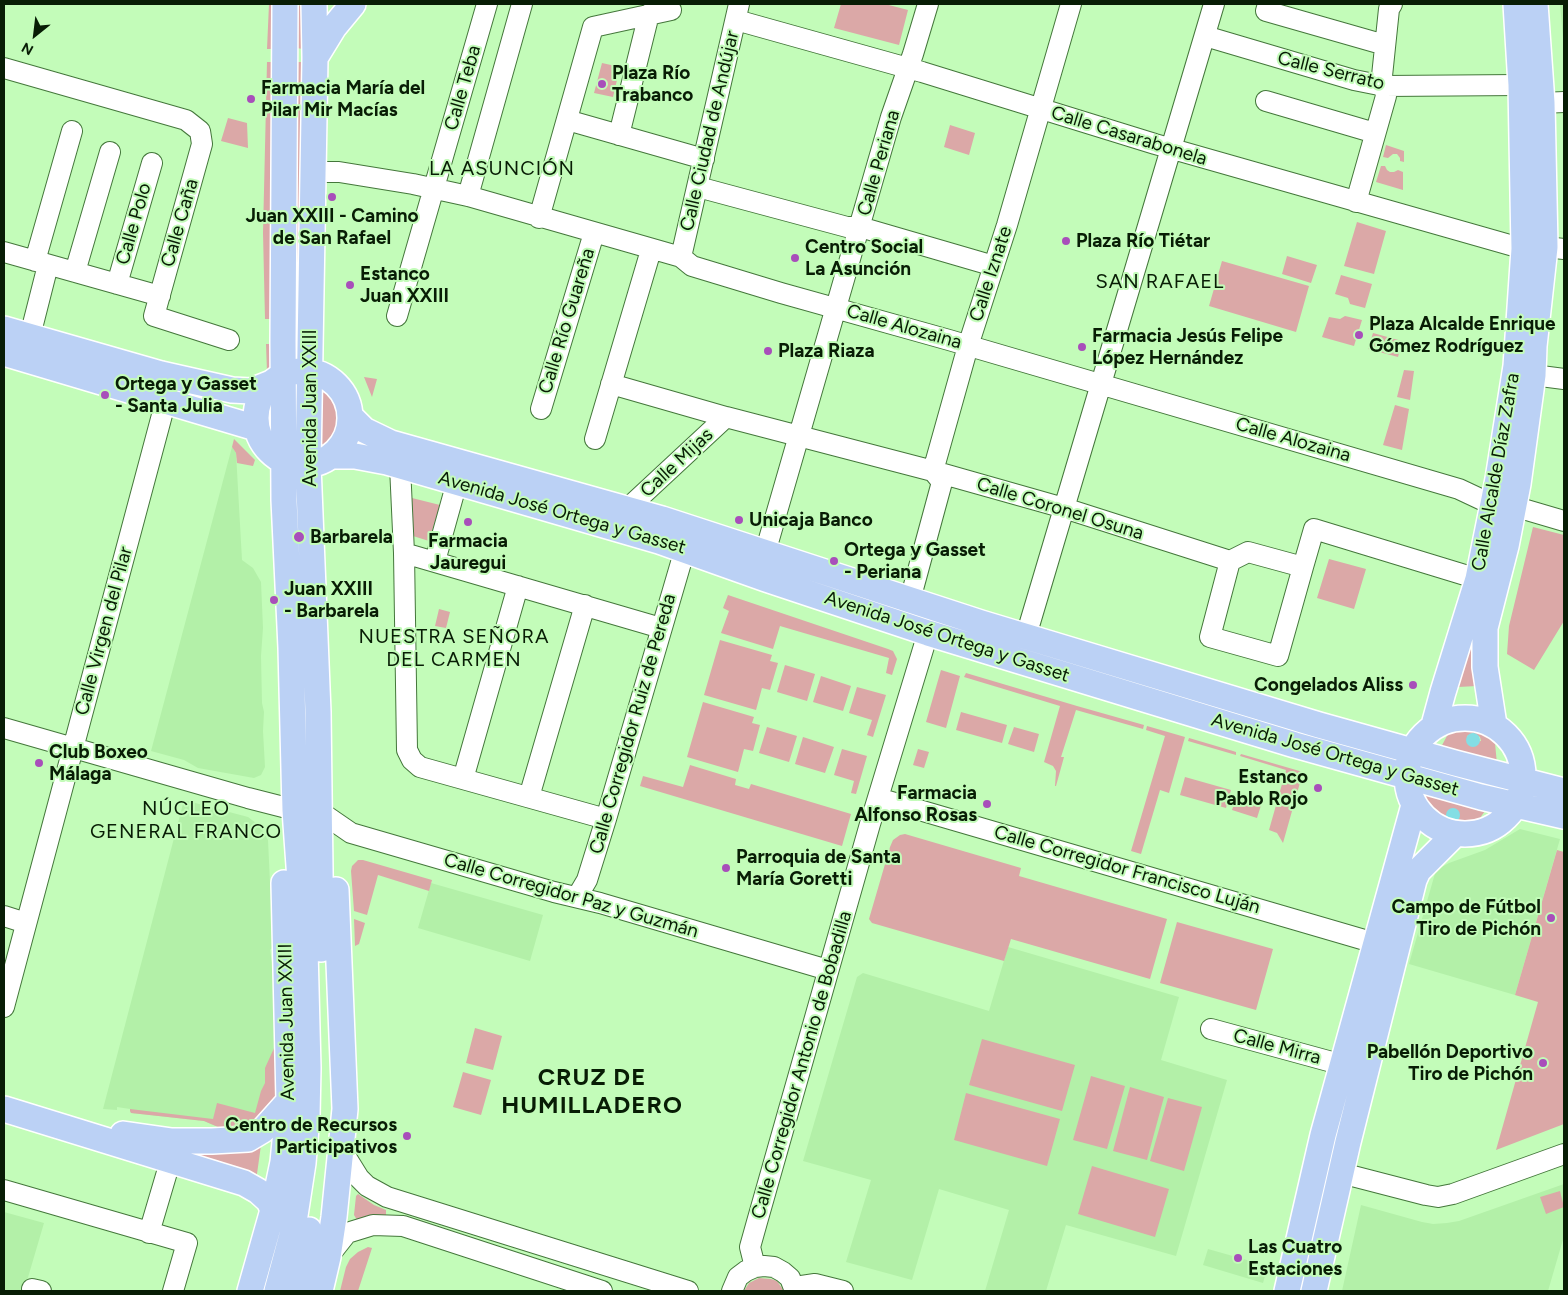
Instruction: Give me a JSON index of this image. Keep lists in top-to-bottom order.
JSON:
{
  "streets": {
    "main road": ["Avenida Juan XXIII", "Calle Alcalde Díaz Zafra", "Avenida José Ortega y Gasset"],
    "street": [
      "Calle Serrato",
      "Calle Teba",
      "Calle Ciudad de Andújar",
      "Calle Casarabonela",
      "Calle Periana",
      "Calle Caña",
      "Calle Polo",
      "Calle Iznate",
      "Calle Río Guareña",
      "Calle Alozaina",
      "Calle Mijas",
      "Calle Coronel Osuna",
      "Calle Virgen del Pilar",
      "Calle Corregidor Ruiz de Pereda",
      "Calle Corregidor Francisco Luján",
      "Calle Corregidor Paz y Guzmán",
      "Calle Mirra",
      "Calle Corregidor Antonio de Bobadilla"
    ]
  },
  "crossings": [
    ["Calle Serrato", "Calle Alcalde Díaz Zafra"],
    ["Calle Teba", "Calle Alozaina"],
    ["Calle Ciudad de Andújar", "Calle Casarabonela"],
    ["Calle Ciudad de Andújar", "Calle Alozaina"],
    ["Calle Casarabonela", "Calle Periana"],
    ["Calle Casarabonela", "Calle Iznate"],
    ["Calle Casarabonela", "Calle Alcalde Díaz Zafra"],
    ["Calle Periana", "Calle Alozaina"],
    ["Calle Periana", "Calle Coronel Osuna"],
    ["Calle Periana", "Avenida José Ortega y Gasset"],
    ["Calle Iznate", "Calle Alozaina"],
    ["Calle Iznate", "Calle Coronel Osuna"],
    ["Calle Río Guareña", "Calle Alozaina"],
    ["Calle Alozaina", "Avenida Juan XXIII"],
    ["Calle Alozaina", "Calle Alcalde Díaz Zafra"],
    ["Avenida Juan XXIII", "Calle Corregidor Paz y Guzmán"],
    ["Calle Mijas", "Calle Coronel Osuna"],
    ["Calle Mijas", "Avenida José Ortega y Gasset"],
    ["Avenida José Ortega y Gasset", "Calle Corregidor Ruiz de Pereda"],
    ["Avenida José Ortega y Gasset", "Calle Corregidor Antonio de Bobadilla"],
    ["Calle Corregidor Ruiz de Pereda", "Calle Corregidor Paz y Guzmán"],
    ["Calle Corregidor Francisco Luján", "Calle Corregidor Antonio de Bobadilla"],
    ["Calle Corregidor Paz y Guzmán", "Calle Corregidor Antonio de Bobadilla"]
  ],
  "districts": [
    "LA ASUNCIÓN",
    "SAN RAFAEL",
    "NUESTRA SEÑORA DEL CARMEN",
    "NÚCLEO GENERAL FRANCO",
    "CRUZ DE HUMILLADERO"
  ],
  "places": [
    "Plaza Río Trabanco",
    "Farmacia María del Pilar Mir Macías",
    "Juan XXIII - Camino de San Rafael",
    "Plaza Río Tiétar",
    "Centro Social La Asunción",
    "Estanco Juan XXIII",
    "Plaza Alcalde Enrique Gómez Rodríguez",
    "Farmacia Jesús Felipe López Hernández",
    "Plaza Riaza",
    "Ortega y Gasset - Santa Julia",
    "Unicaja Banco",
    "Farmacia Jauregui",
    "Barbarela",
    "Ortega y Gasset - Periana",
    "Juan XXIII - Barbarela",
    "Congelados Aliss",
    "Club Boxeo Málaga",
    "Estanco Pablo Rojo",
    "Farmacia Alfonso Rosas",
    "Parroquia de Santa María Goretti",
    "Campo de Fútbol Tiro de Pichón",
    "Pabellón Deportivo Tiro de Pichón",
    "Centro de Recursos Participativos",
    "Las Cuatro Estaciones"
  ],
  "north": "bottom left"
}
